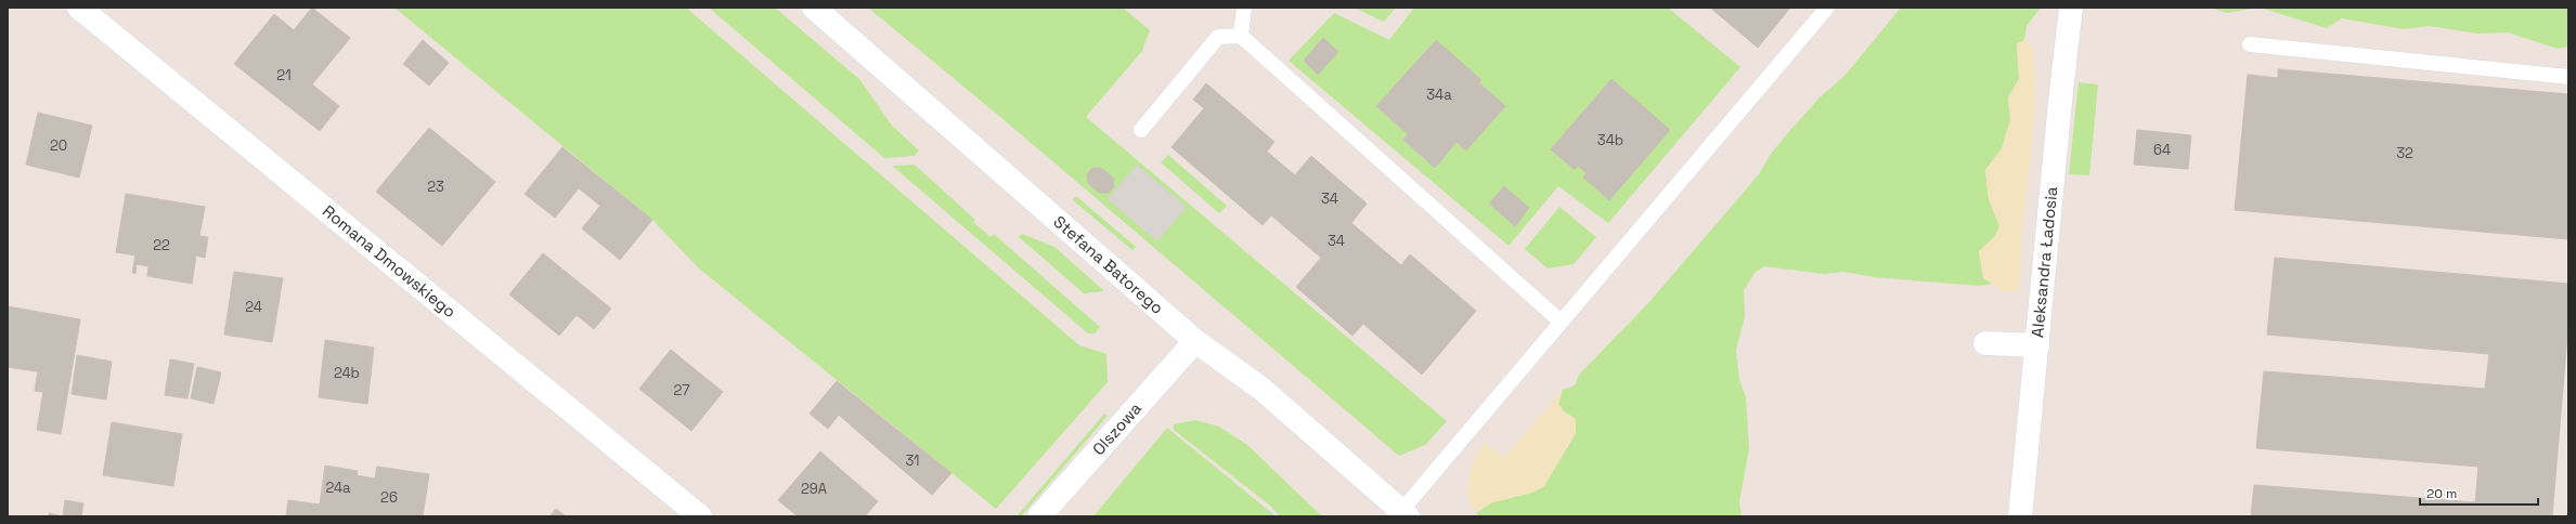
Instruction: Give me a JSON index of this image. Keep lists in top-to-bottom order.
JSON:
{
  "streets": {
    "street": [
      "Romana Dmowskiego",
      "Aleksandra Ładosia",
      "Stefana Batorego",
      "Olszowa"
    ]
  },
  "crossings": [
    ["Stefana Batorego", "Olszowa"]
  ],
  "house_numbers": [
    "21",
    "34a",
    "34b",
    "20",
    "64",
    "32",
    "23",
    "34",
    "34",
    "22",
    "24",
    "24b",
    "27",
    "31",
    "24a",
    "29A",
    "26"
  ],
  "scale_bar": "20 m"
}
